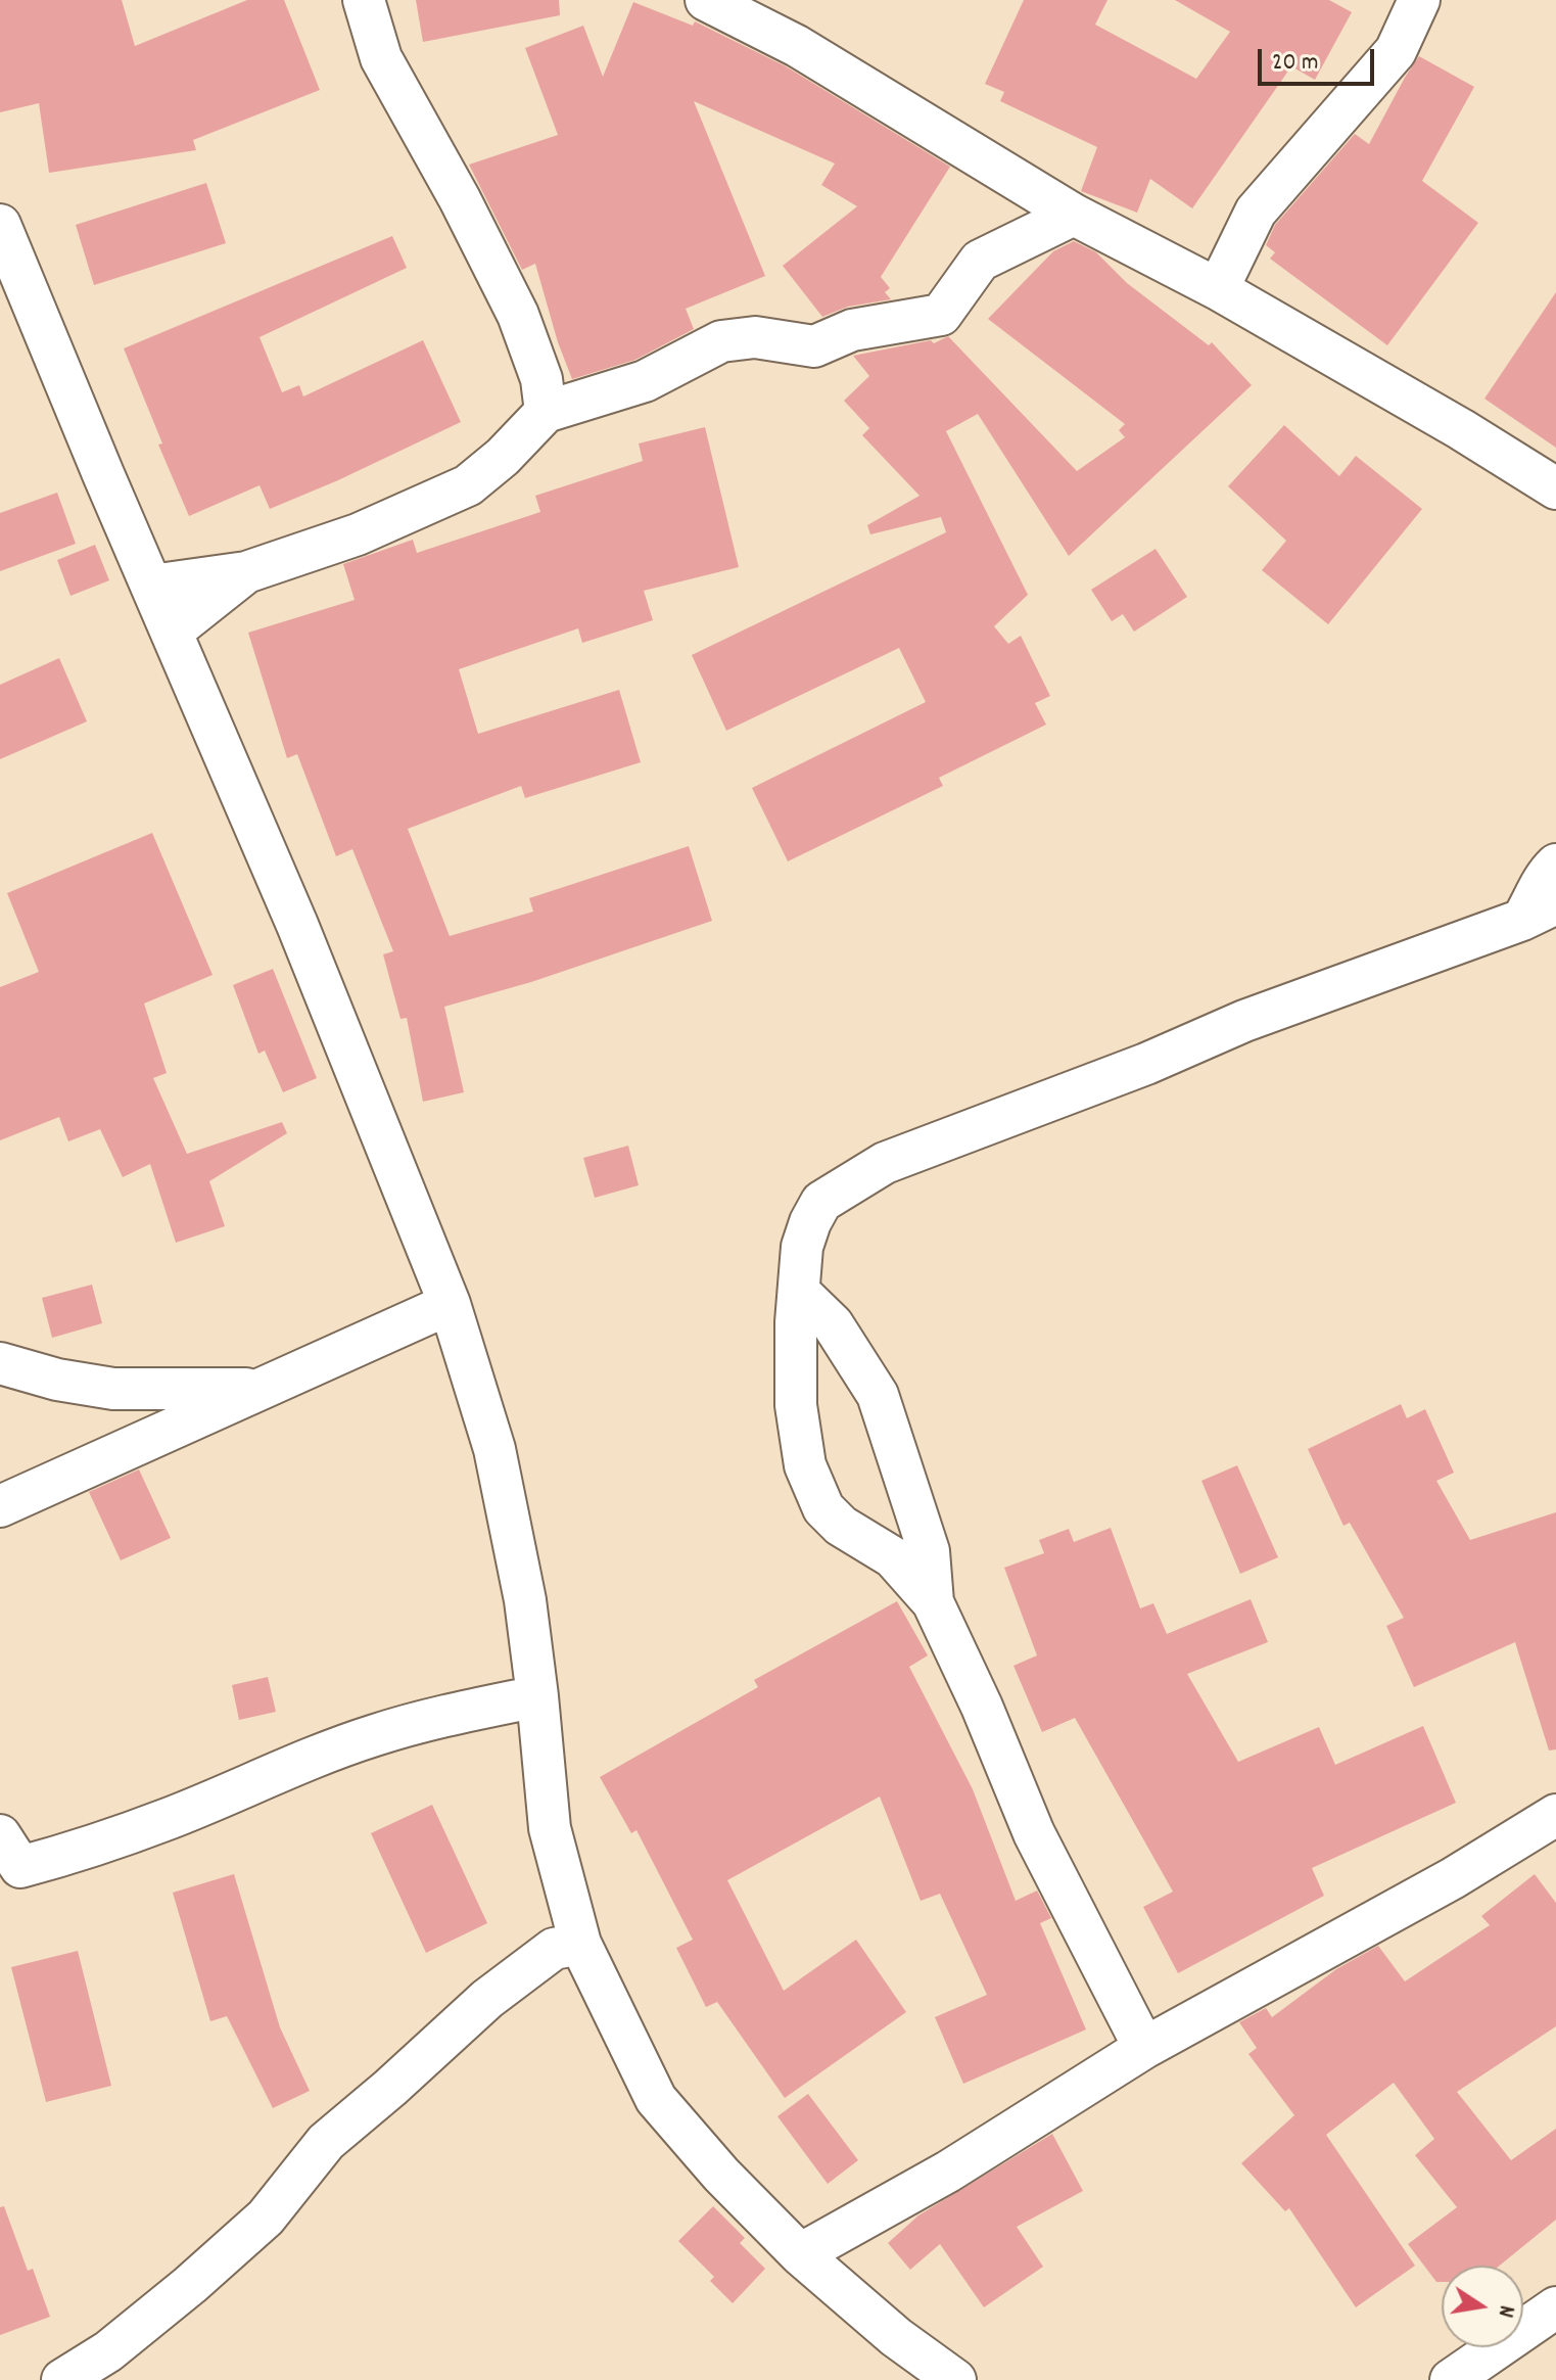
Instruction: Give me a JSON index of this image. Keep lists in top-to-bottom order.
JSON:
{
  "scale_bar": "20 m",
  "north": "right"
}
